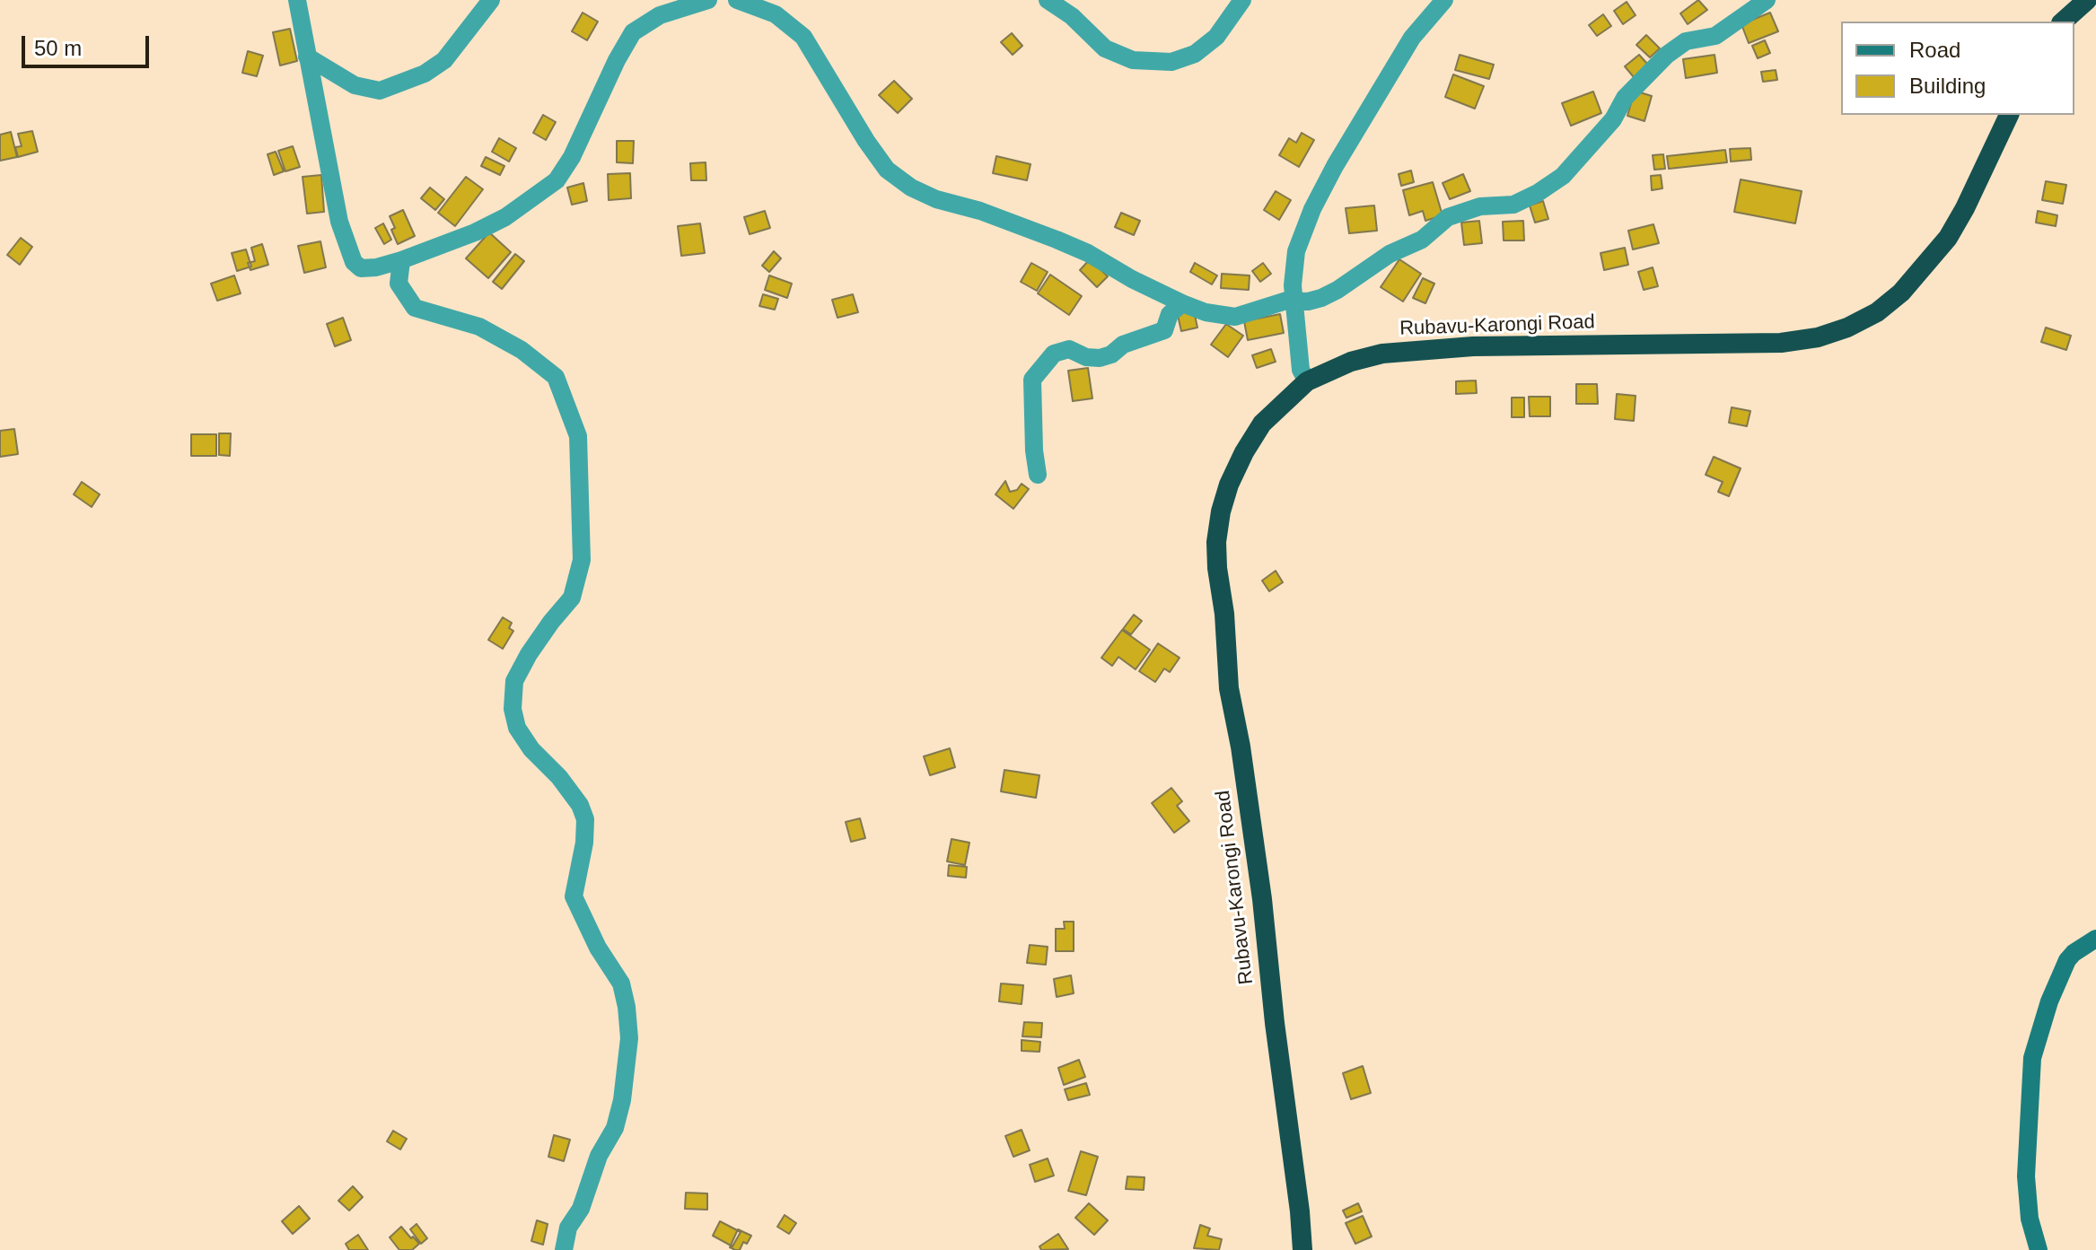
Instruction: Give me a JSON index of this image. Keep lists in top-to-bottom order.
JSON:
{
  "streets": {
    "highway": ["Rubavu-Karongi Road"]
  },
  "legend": ["Road", "Building"],
  "scale_bar": "50 m"
}
